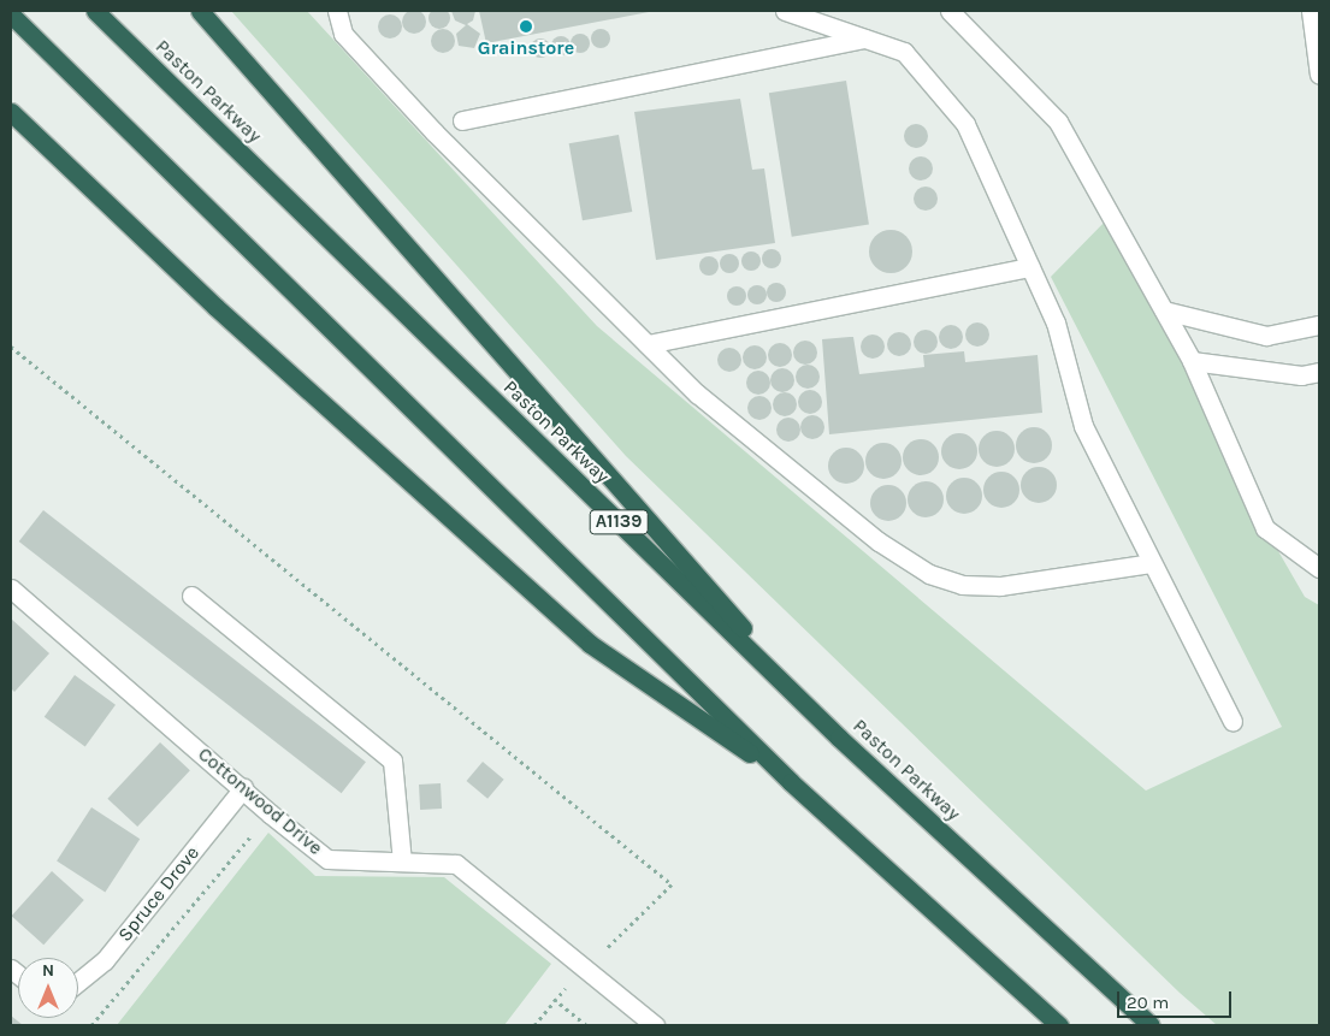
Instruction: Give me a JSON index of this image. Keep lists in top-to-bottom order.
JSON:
{
  "streets": {
    "highway": ["Paston Parkway", "A1139"],
    "street": ["Cottonwood Drive", "Spruce Drove"]
  },
  "crossings": [
    ["Paston Parkway", "A1139"],
    ["Cottonwood Drive", "Spruce Drove"]
  ],
  "places": ["Grainstore"],
  "scale_bar": "20 m",
  "north": "top"
}
